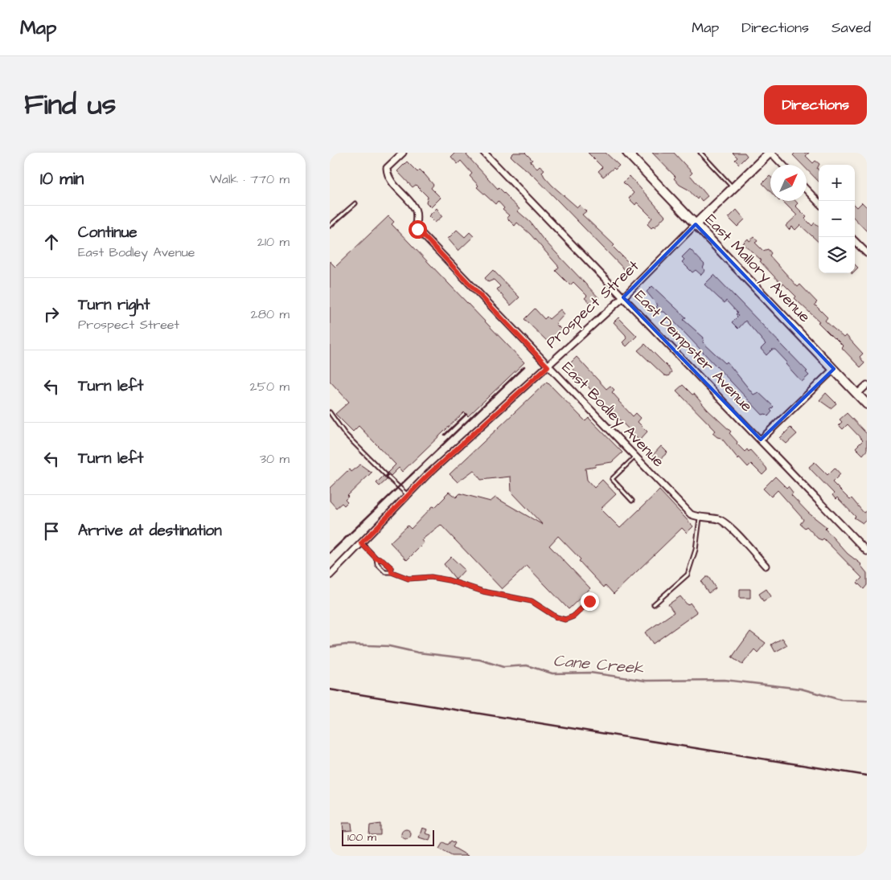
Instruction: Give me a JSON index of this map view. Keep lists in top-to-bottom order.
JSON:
{
  "streets": {
    "main road": ["East Mallory Avenue", "Prospect Street"],
    "street": ["East Dempster Avenue", "East Bodley Avenue"]
  },
  "crossings": [
    ["East Mallory Avenue", "Prospect Street"],
    ["Prospect Street", "East Dempster Avenue"],
    ["Prospect Street", "East Bodley Avenue"]
  ],
  "water": ["Cane Creek"],
  "scale_bar": "100 m",
  "north": "top right",
  "page": {
    "header": "Map",
    "nav": ["Map", "Directions", "Saved"],
    "title": "Find us",
    "buttons": "Directions",
    "heading": ["10 min", "Walk · 770 m"],
    "map_buttons": ["+", "−"],
    "list": [
      ["Continue", "East Bodley Avenue", "210 m"],
      ["Turn right", "Prospect Street", "280 m"],
      ["Turn left", "250 m"],
      ["Turn left", "30 m"],
      "Arrive at destination"
    ],
    "scale": "100 m"
  }
}
